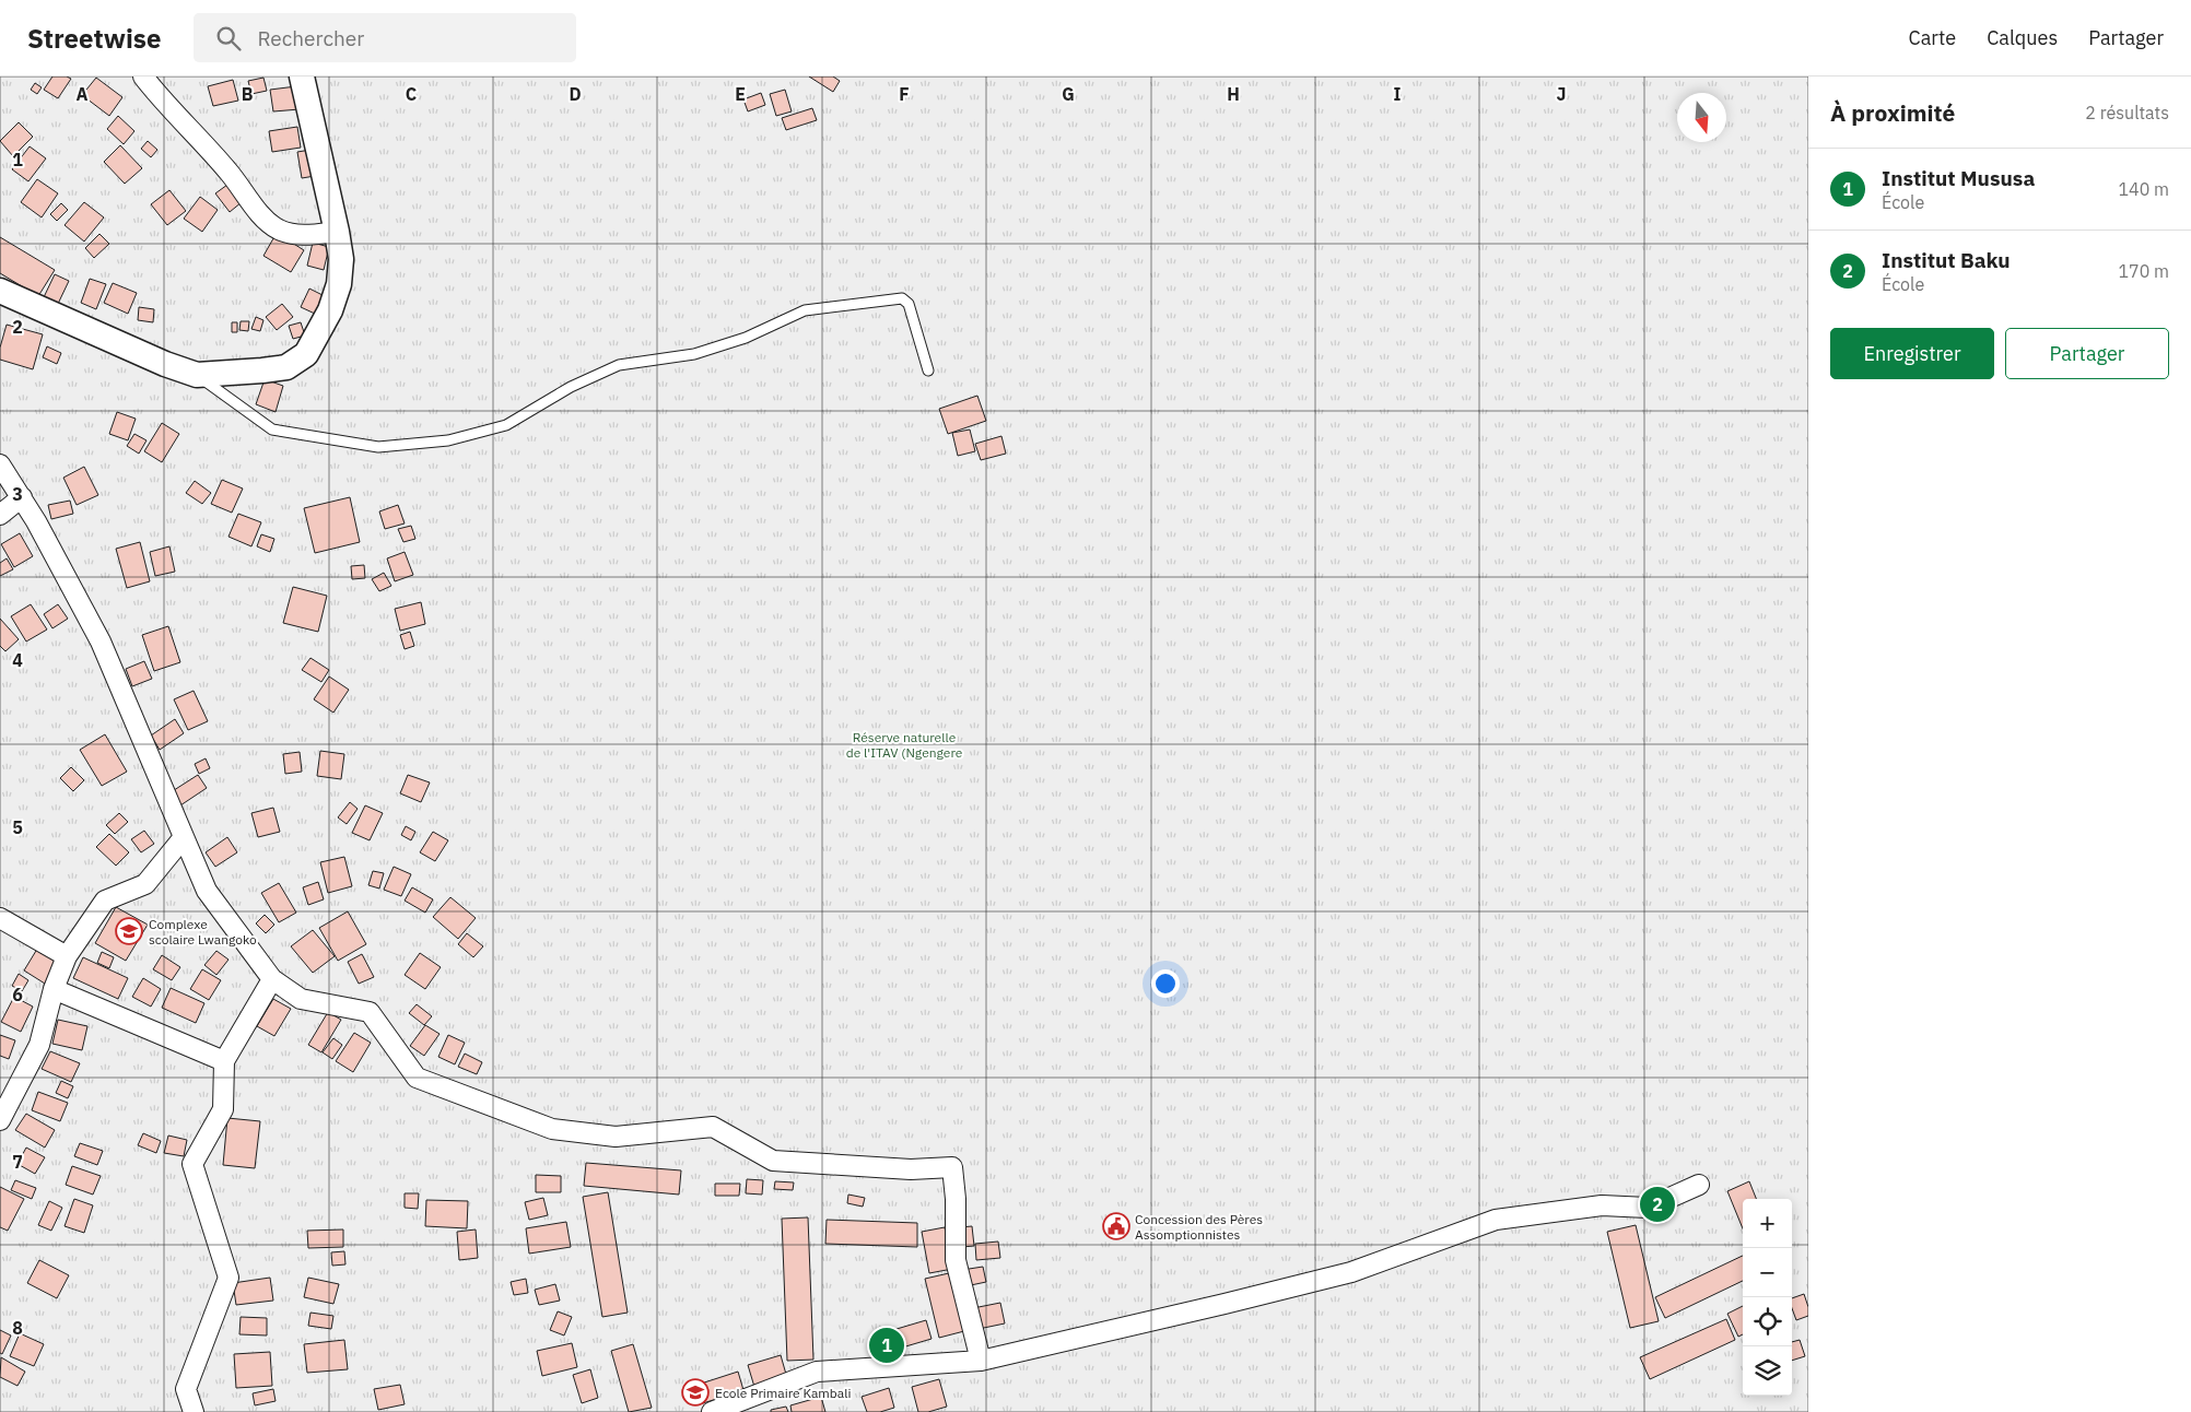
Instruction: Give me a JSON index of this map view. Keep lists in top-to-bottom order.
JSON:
{
  "parks": ["Réserve naturelle de l'ITAV (Ngengere"],
  "places": {
    "school or university": ["Complexe scolaire Lwangoko", "Ecole Primaire Kambali"],
    "public building": ["Concession des Pères Assomptionnistes"]
  },
  "north": "bottom",
  "page": {
    "header": "Streetwise",
    "search": "Rechercher",
    "nav": ["Carte", "Calques", "Partager"],
    "heading": ["À proximité", "2 résultats"],
    "list": [
      {
        "mark": "1",
        "name": "Institut Mususa",
        "note": "École",
        "value": "140 m"
      },
      {
        "mark": "2",
        "name": "Institut Baku",
        "note": "École",
        "value": "170 m"
      }
    ],
    "buttons": ["Enregistrer", "Partager"],
    "pins": ["2", "1"],
    "map_buttons": ["+", "−"]
  },
  "grid": {
    "columns": [
      "A",
      "B",
      "C",
      "D",
      "E",
      "F",
      "G",
      "H",
      "I",
      "J"
    ],
    "rows": [
      "1",
      "2",
      "3",
      "4",
      "5",
      "6",
      "7",
      "8"
    ]
  }
}
